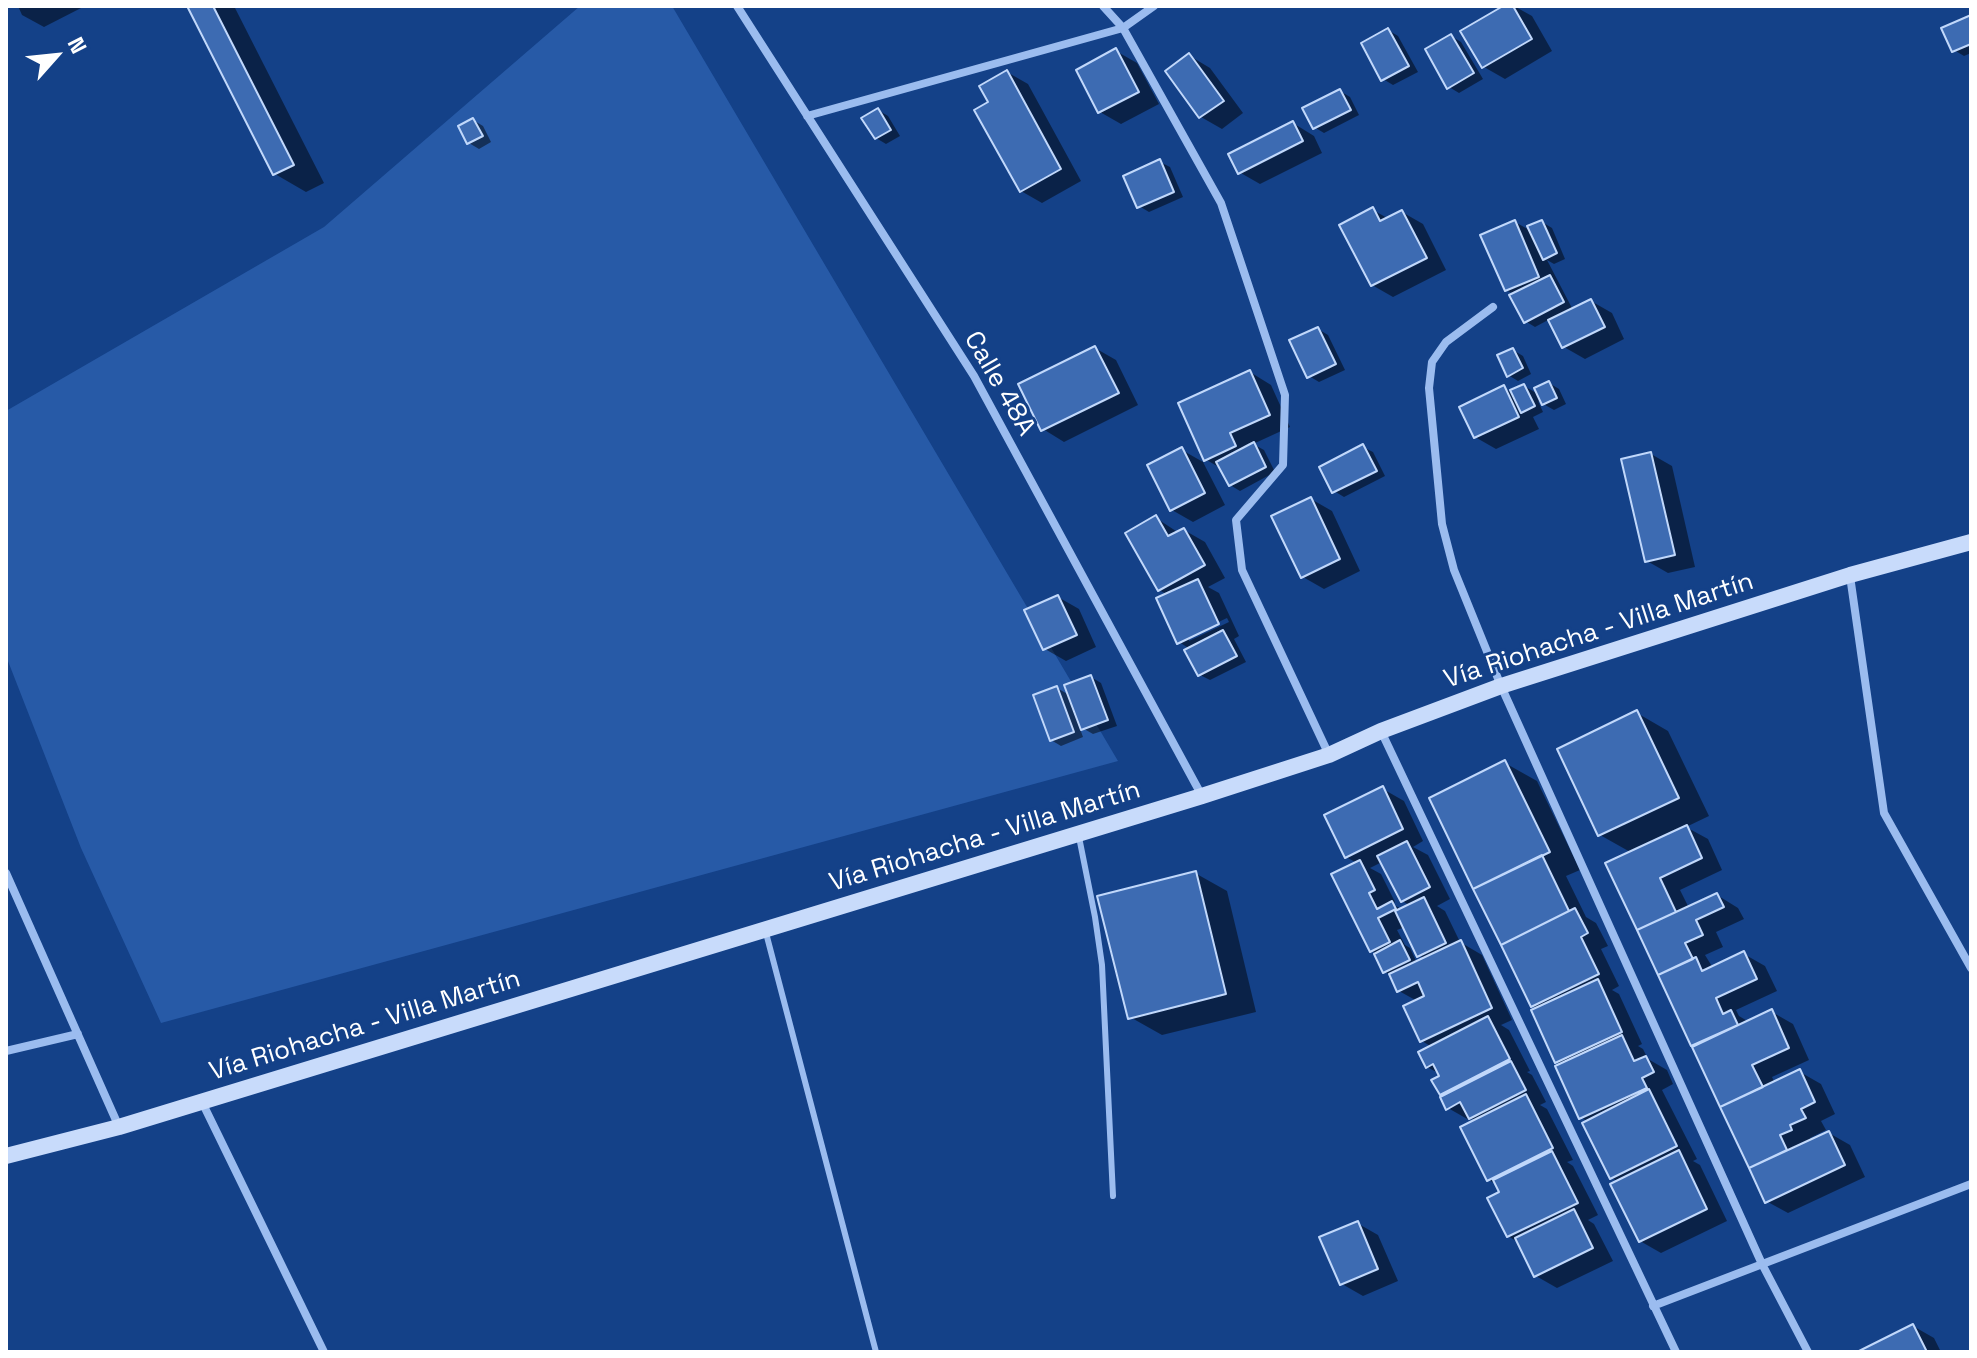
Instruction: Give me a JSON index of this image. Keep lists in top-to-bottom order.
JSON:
{
  "streets": {
    "main road": ["Vía Riohacha - Villa Martín"],
    "street": ["Calle 48A"]
  },
  "crossings": [
    ["Calle 48A", "Vía Riohacha - Villa Martín"]
  ],
  "north": "top right"
}
